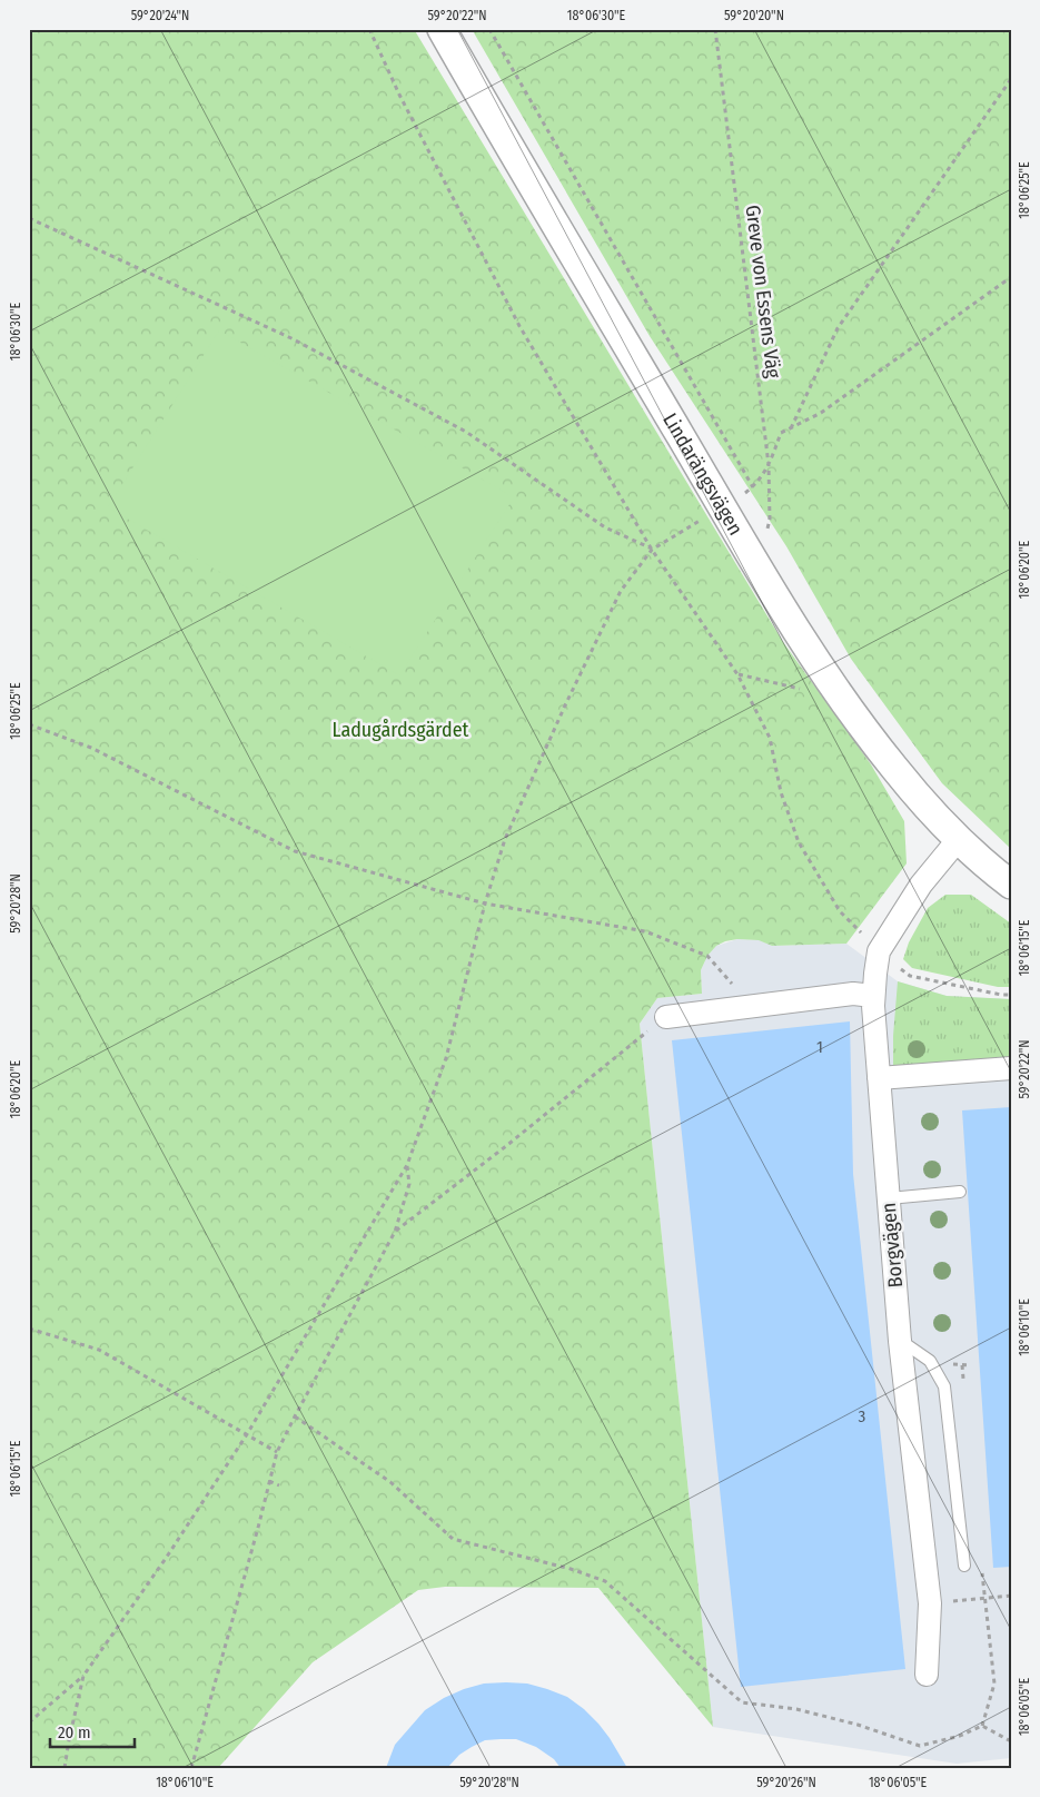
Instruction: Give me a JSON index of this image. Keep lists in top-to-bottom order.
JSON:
{
  "streets": {
    "street": ["Lindarängsvägen", "Borgvägen"],
    "path": ["Greve von Essens Väg"]
  },
  "crossings": [
    ["Greve von Essens Väg", "Lindarängsvägen"],
    ["Lindarängsvägen", "Borgvägen"]
  ],
  "parks": ["Ladugårdsgärdet"],
  "house_numbers": ["1", "3"],
  "scale_bar": "20 m",
  "coordinates": [
    "59°20'24\"N",
    "59°20'22\"N",
    "18°06'30\"E",
    "59°20'20\"N",
    "18°06'25\"E",
    "18°06'20\"E",
    "59°20'28\"N",
    "18°06'15\"E",
    "18°06'10\"E",
    "18°06'05\"E",
    "59°20'26\"N"
  ]
}
